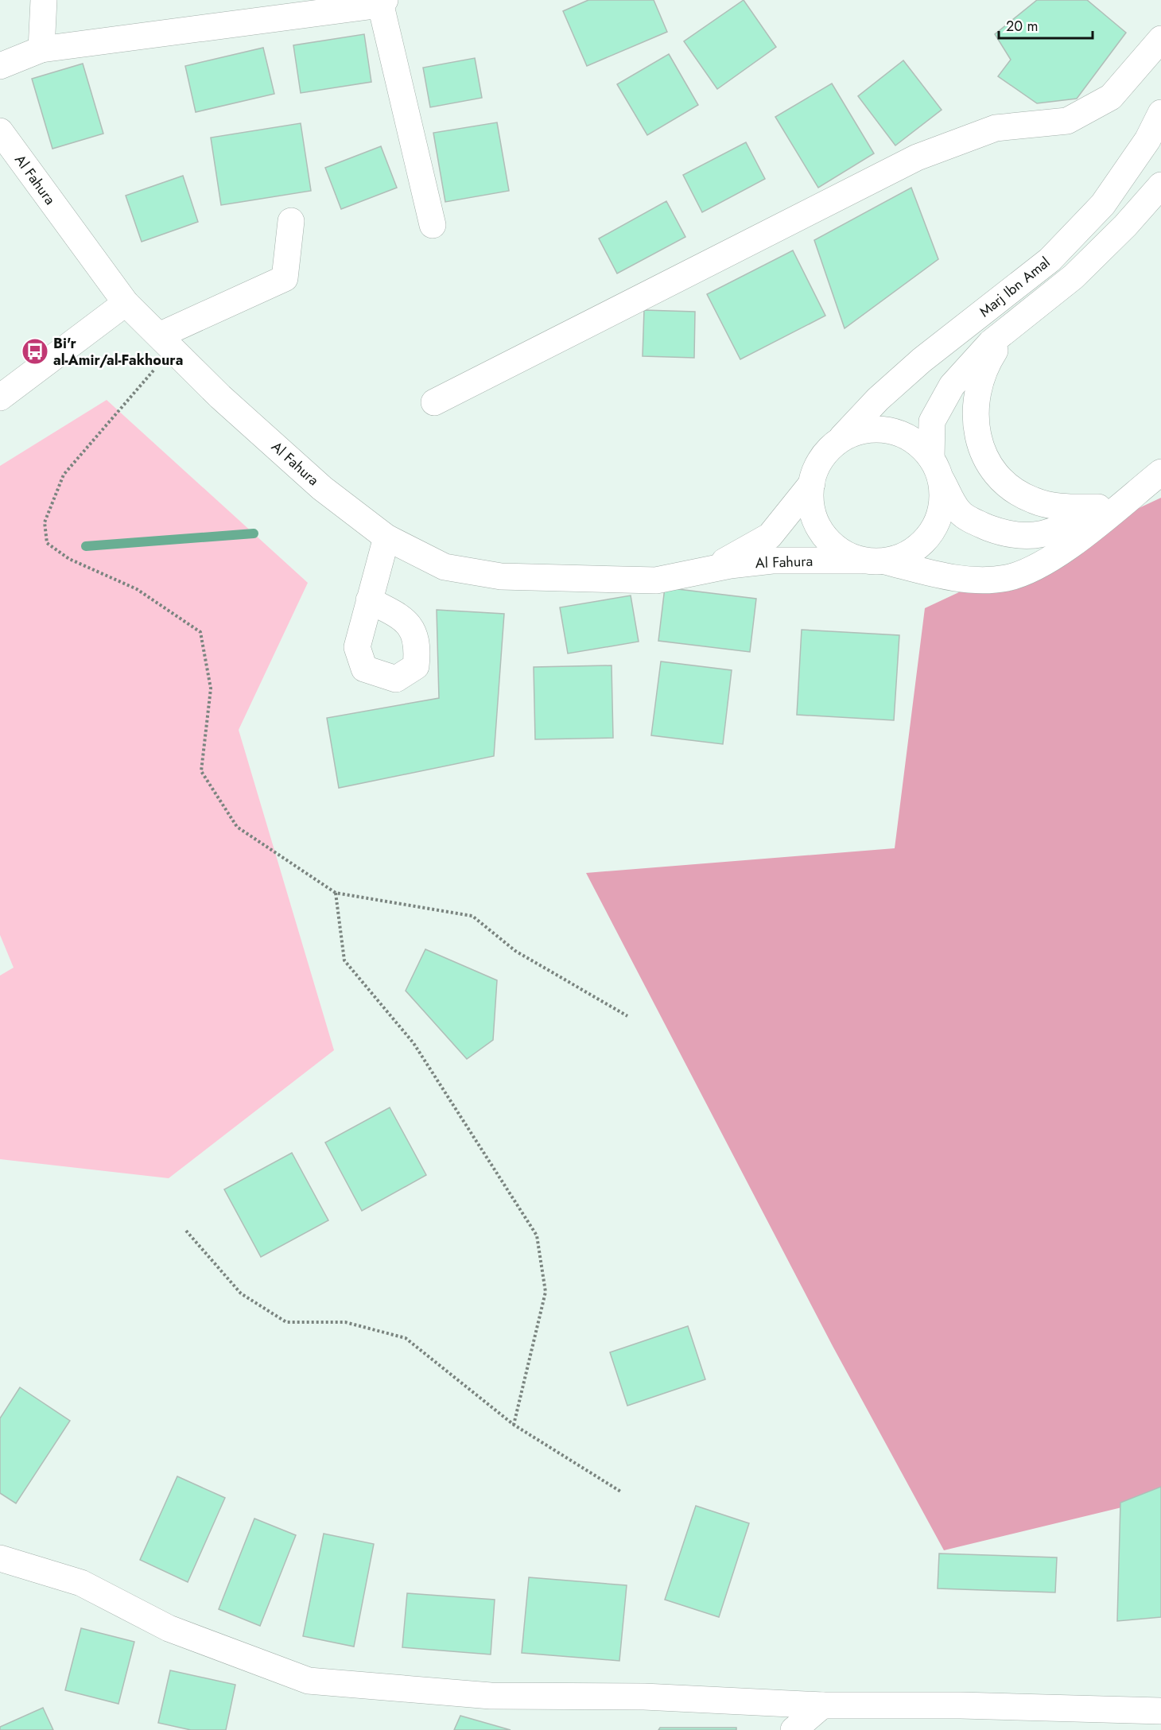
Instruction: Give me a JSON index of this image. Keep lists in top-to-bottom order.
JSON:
{
  "streets": {
    "street": ["Al Fahura", "Marj Ibn Amal"]
  },
  "crossings": [
    ["Al Fahura", "Marj Ibn Amal"]
  ],
  "places": {
    "bus stop": ["Bi'r al-Amir/al-Fakhoura"]
  },
  "scale_bar": "20 m"
}
